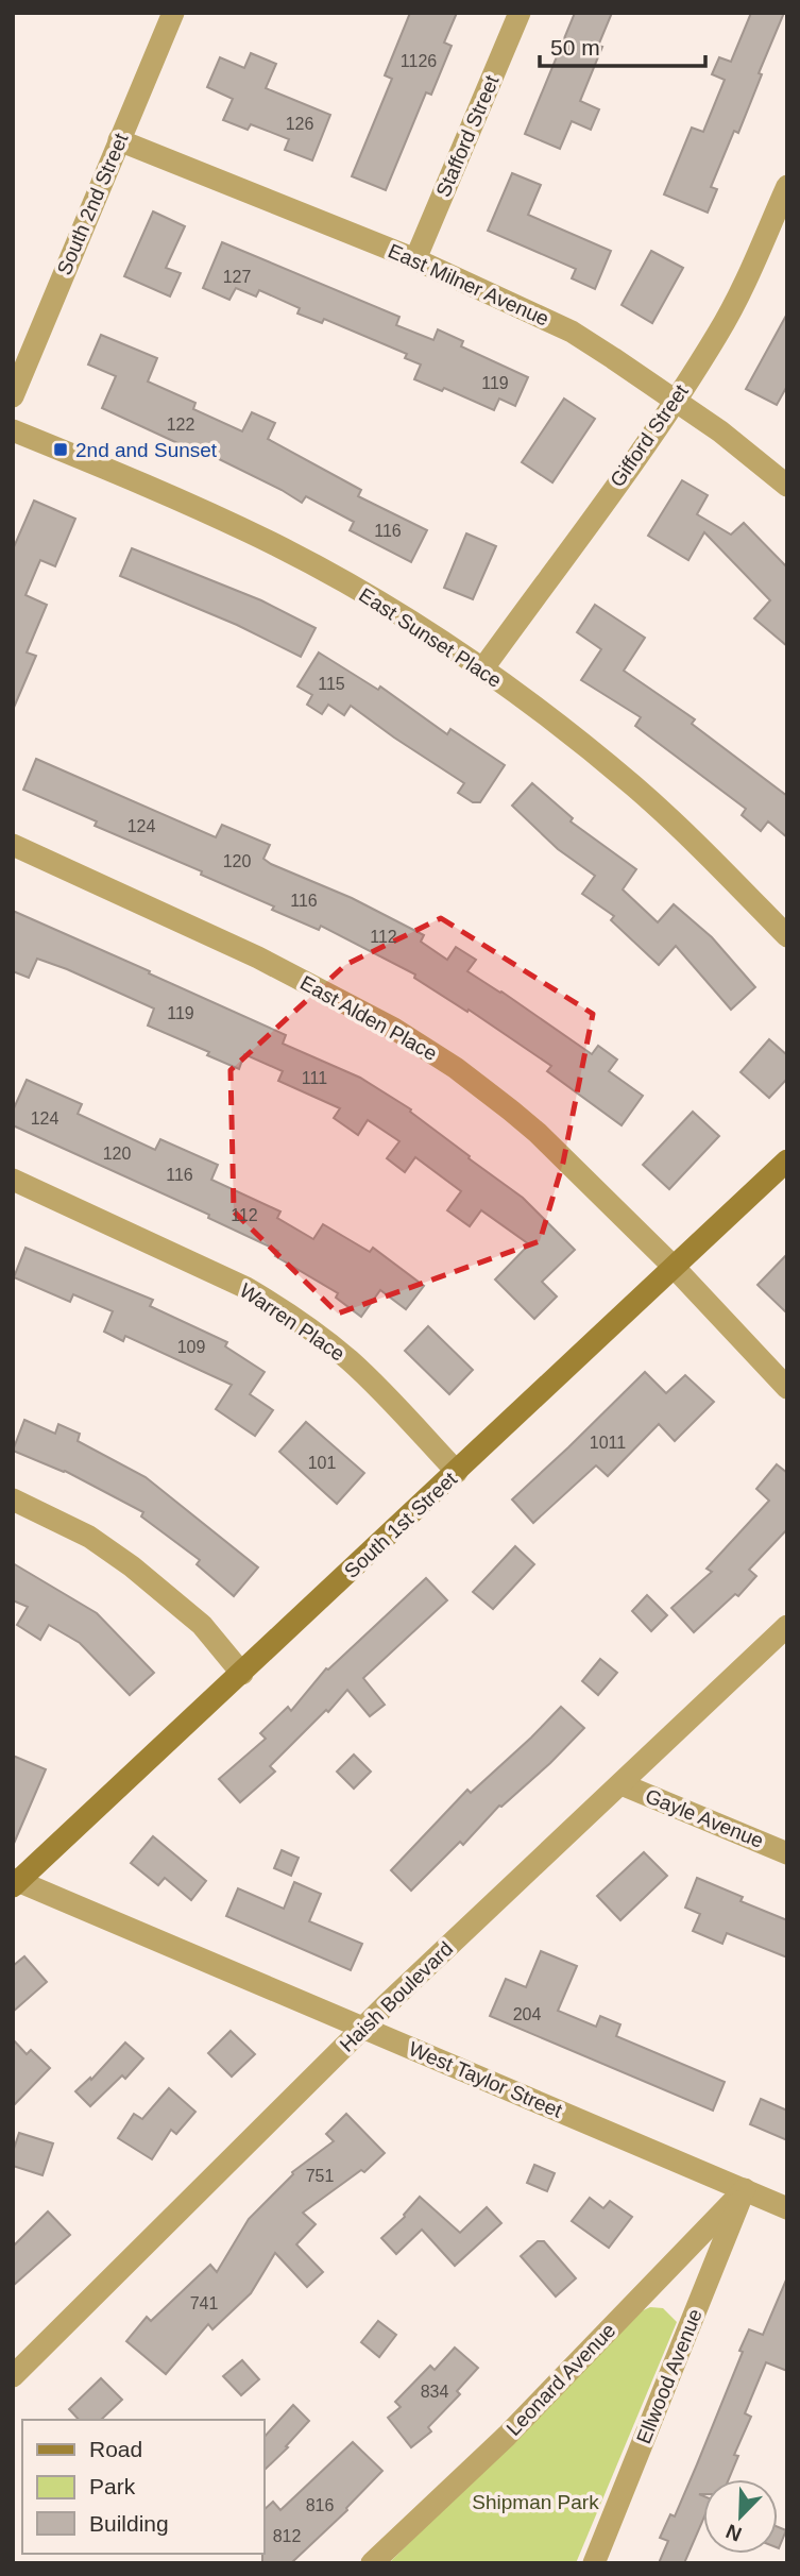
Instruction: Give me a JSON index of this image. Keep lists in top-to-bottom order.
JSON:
{
  "streets": {
    "street": [
      "Stafford Street",
      "South 2nd Street",
      "East Milner Avenue",
      "Gifford Street",
      "East Sunset Place",
      "East Alden Place",
      "Warren Place",
      "South 1st Street",
      "Gayle Avenue",
      "Haish Boulevard",
      "West Taylor Street",
      "Ellwood Avenue",
      "Leonard Avenue"
    ]
  },
  "crossings": [
    ["Stafford Street", "East Milner Avenue"],
    ["South 2nd Street", "East Milner Avenue"],
    ["East Milner Avenue", "Gifford Street"],
    ["Gifford Street", "East Sunset Place"],
    ["East Alden Place", "South 1st Street"],
    ["Warren Place", "South 1st Street"],
    ["South 1st Street", "West Taylor Street"],
    ["Gayle Avenue", "Haish Boulevard"],
    ["Haish Boulevard", "West Taylor Street"],
    ["West Taylor Street", "Ellwood Avenue"],
    ["West Taylor Street", "Leonard Avenue"],
    ["Ellwood Avenue", "Leonard Avenue"]
  ],
  "parks": ["Shipman Park"],
  "places": {
    "transit": ["2nd and Sunset"]
  },
  "house_numbers": [
    "1126",
    "126",
    "127",
    "119",
    "122",
    "116",
    "115",
    "124",
    "120",
    "116",
    "112",
    "119",
    "111",
    "124",
    "120",
    "116",
    "112",
    "109",
    "1011",
    "101",
    "204",
    "751",
    "741",
    "834",
    "816",
    "812"
  ],
  "legend": ["Road", "Park", "Building"],
  "scale_bar": "50 m",
  "north": "bottom left"
}
